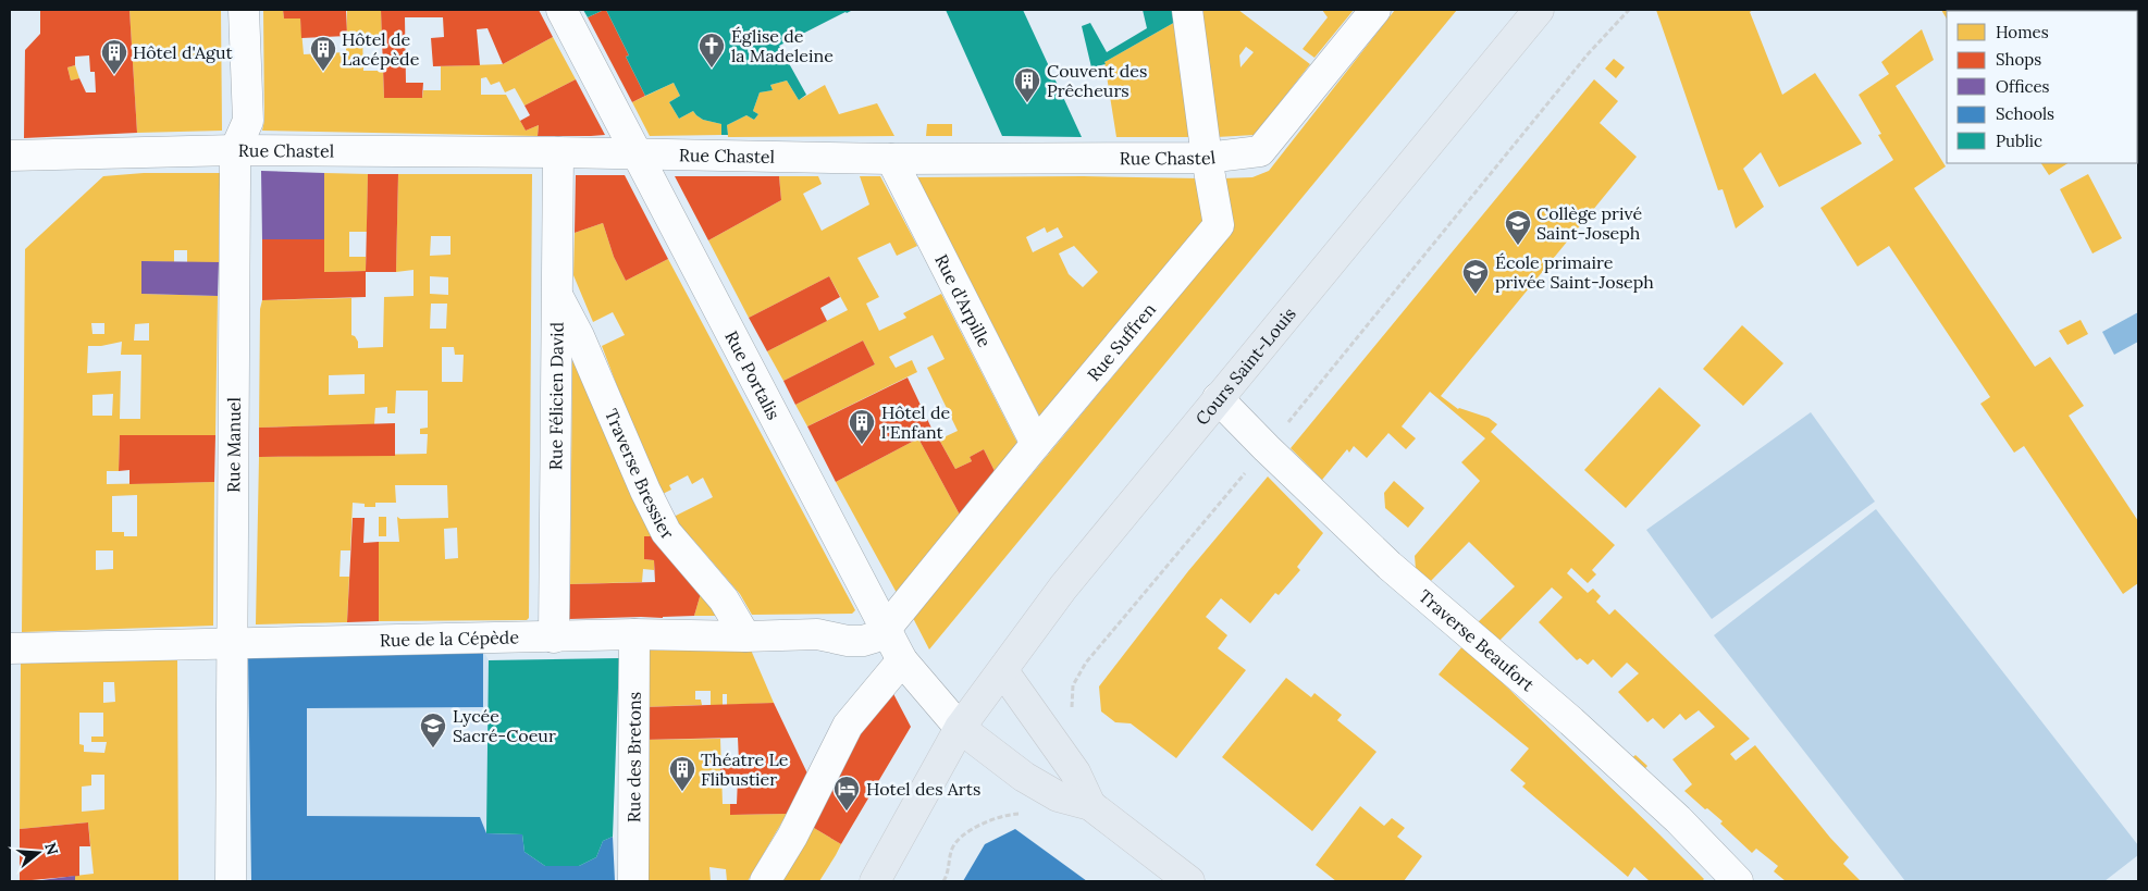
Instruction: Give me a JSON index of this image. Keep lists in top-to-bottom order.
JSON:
{
  "streets": {
    "main road": ["Cours Saint-Louis"],
    "street": [
      "Rue Chastel",
      "Rue d'Arpille",
      "Rue Suffren",
      "Rue Portalis",
      "Rue Félicien David",
      "Rue Manuel",
      "Traverse Bressier",
      "Rue de la Cépède",
      "Traverse Beaufort",
      "Rue des Bretons"
    ]
  },
  "crossings": [
    ["Rue Chastel", "Rue d'Arpille"],
    ["Rue Chastel", "Rue Suffren"],
    ["Rue Chastel", "Rue Portalis"],
    ["Rue Chastel", "Rue Félicien David"],
    ["Rue Chastel", "Rue Manuel"],
    ["Rue d'Arpille", "Rue Suffren"],
    ["Rue Suffren", "Rue Portalis"],
    ["Rue Suffren", "Rue de la Cépède"],
    ["Cours Saint-Louis", "Rue Portalis"],
    ["Cours Saint-Louis", "Traverse Beaufort"],
    ["Rue Portalis", "Rue de la Cépède"],
    ["Rue Félicien David", "Traverse Bressier"],
    ["Rue Félicien David", "Rue de la Cépède"],
    ["Rue Manuel", "Rue de la Cépède"],
    ["Traverse Bressier", "Rue de la Cépède"],
    ["Rue de la Cépède", "Rue des Bretons"]
  ],
  "places": {
    "church": ["Église de la Madeleine"],
    "building": [
      "Hôtel de Lacépède",
      "Hôtel d'Agut",
      "Couvent des Prêcheurs",
      "Hôtel de l'Enfant",
      "Théatre Le Flibustier"
    ],
    "school or university": ["Collège privé Saint-Joseph", "École primaire privée Saint-Joseph", "Lycée Sacré-Coeur"],
    "hotel": ["Hotel des Arts"]
  },
  "legend": [
    "Homes",
    "Shops",
    "Offices",
    "Schools",
    "Public"
  ],
  "north": "right"
}
